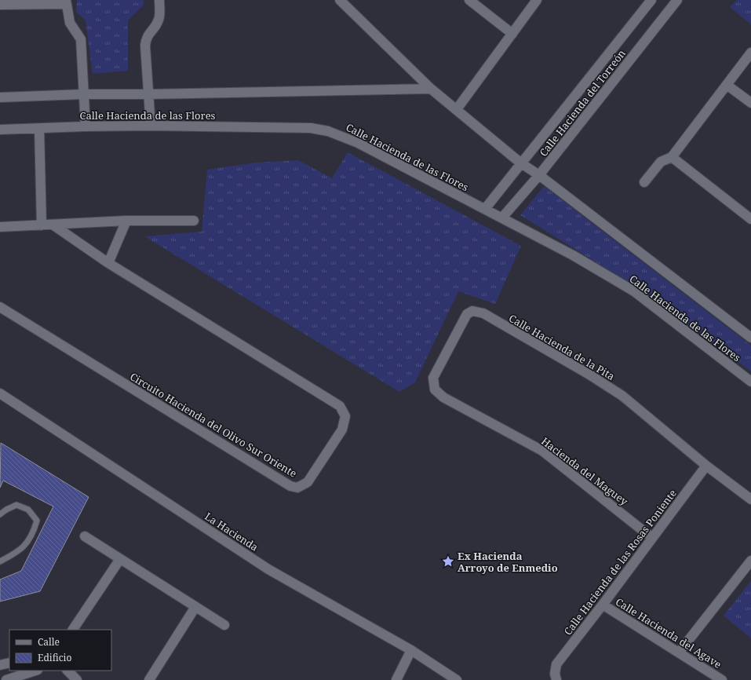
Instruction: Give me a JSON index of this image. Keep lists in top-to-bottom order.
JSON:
{
  "streets": {
    "street": [
      "Calle Hacienda del Torreón",
      "Calle Hacienda de las Flores",
      "Calle Hacienda de la Pita",
      "Circuito Hacienda del Olivo Sur Oriente",
      "Hacienda del Maguey",
      "La Hacienda",
      "Calle Hacienda de las Rosas Poniente",
      "Calle Hacienda del Agave"
    ]
  },
  "crossings": [
    ["Calle Hacienda del Torreón", "Calle Hacienda de las Flores"],
    ["Calle Hacienda de la Pita", "Hacienda del Maguey"],
    ["Calle Hacienda de la Pita", "Calle Hacienda de las Rosas Poniente"],
    ["Hacienda del Maguey", "Calle Hacienda de las Rosas Poniente"],
    ["Calle Hacienda de las Rosas Poniente", "Calle Hacienda del Agave"]
  ],
  "places": {
    "place": ["Ex Hacienda Arroyo de Enmedio"]
  },
  "legend": ["Calle", "Edificio"]
}
